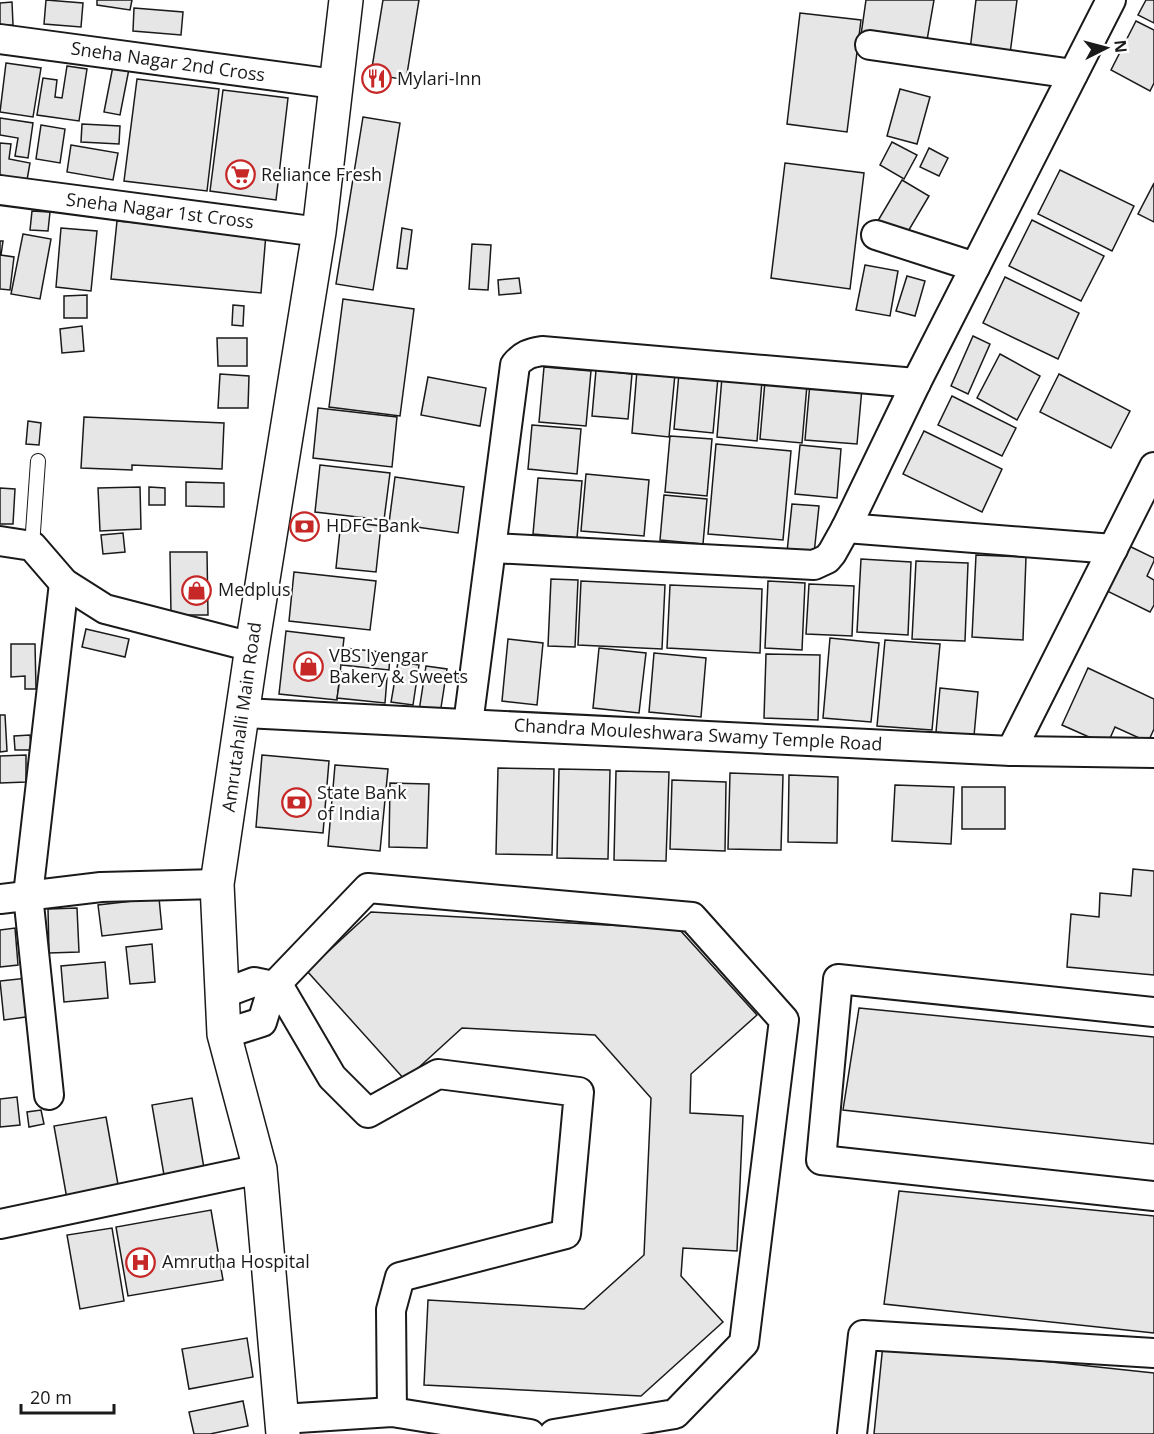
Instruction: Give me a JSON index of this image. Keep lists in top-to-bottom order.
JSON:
{
  "streets": {
    "street": [
      "Sneha Nagar 2nd Cross",
      "Sneha Nagar 1st Cross",
      "Amrutahalli Main Road",
      "Chandra Mouleshwara Swamy Temple Road"
    ]
  },
  "crossings": [
    ["Sneha Nagar 2nd Cross", "Amrutahalli Main Road"],
    ["Sneha Nagar 1st Cross", "Amrutahalli Main Road"],
    ["Amrutahalli Main Road", "Chandra Mouleshwara Swamy Temple Road"]
  ],
  "places": {
    "restaurant": ["Mylari-Inn"],
    "supermarket": ["Reliance Fresh"],
    "bank": ["HDFC Bank", "State Bank of India"],
    "shop": ["Medplus", "VBS Iyengar Bakery & Sweets"],
    "hospital": ["Amrutha Hospital"]
  },
  "scale_bar": "20 m",
  "north": "right"
}
